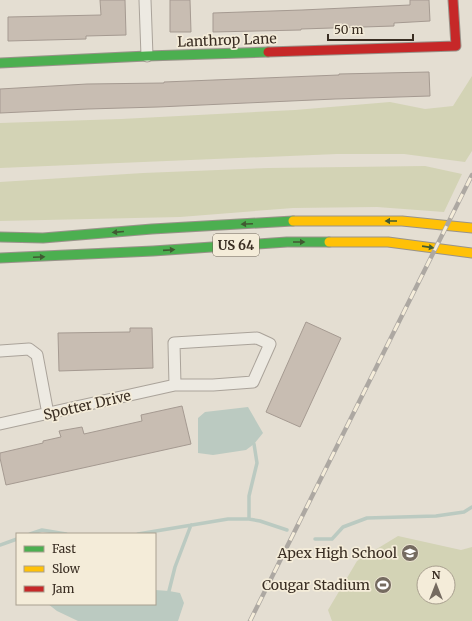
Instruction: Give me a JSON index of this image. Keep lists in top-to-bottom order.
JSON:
{
  "streets": {
    "main road": ["Lanthrop Lane", "US 64"],
    "street": ["Spotter Drive"]
  },
  "places": {
    "school or university": ["Apex High School"],
    "sports": ["Cougar Stadium"]
  },
  "legend": ["Fast", "Slow", "Jam"],
  "scale_bar": "50 m",
  "north": "top"
}
